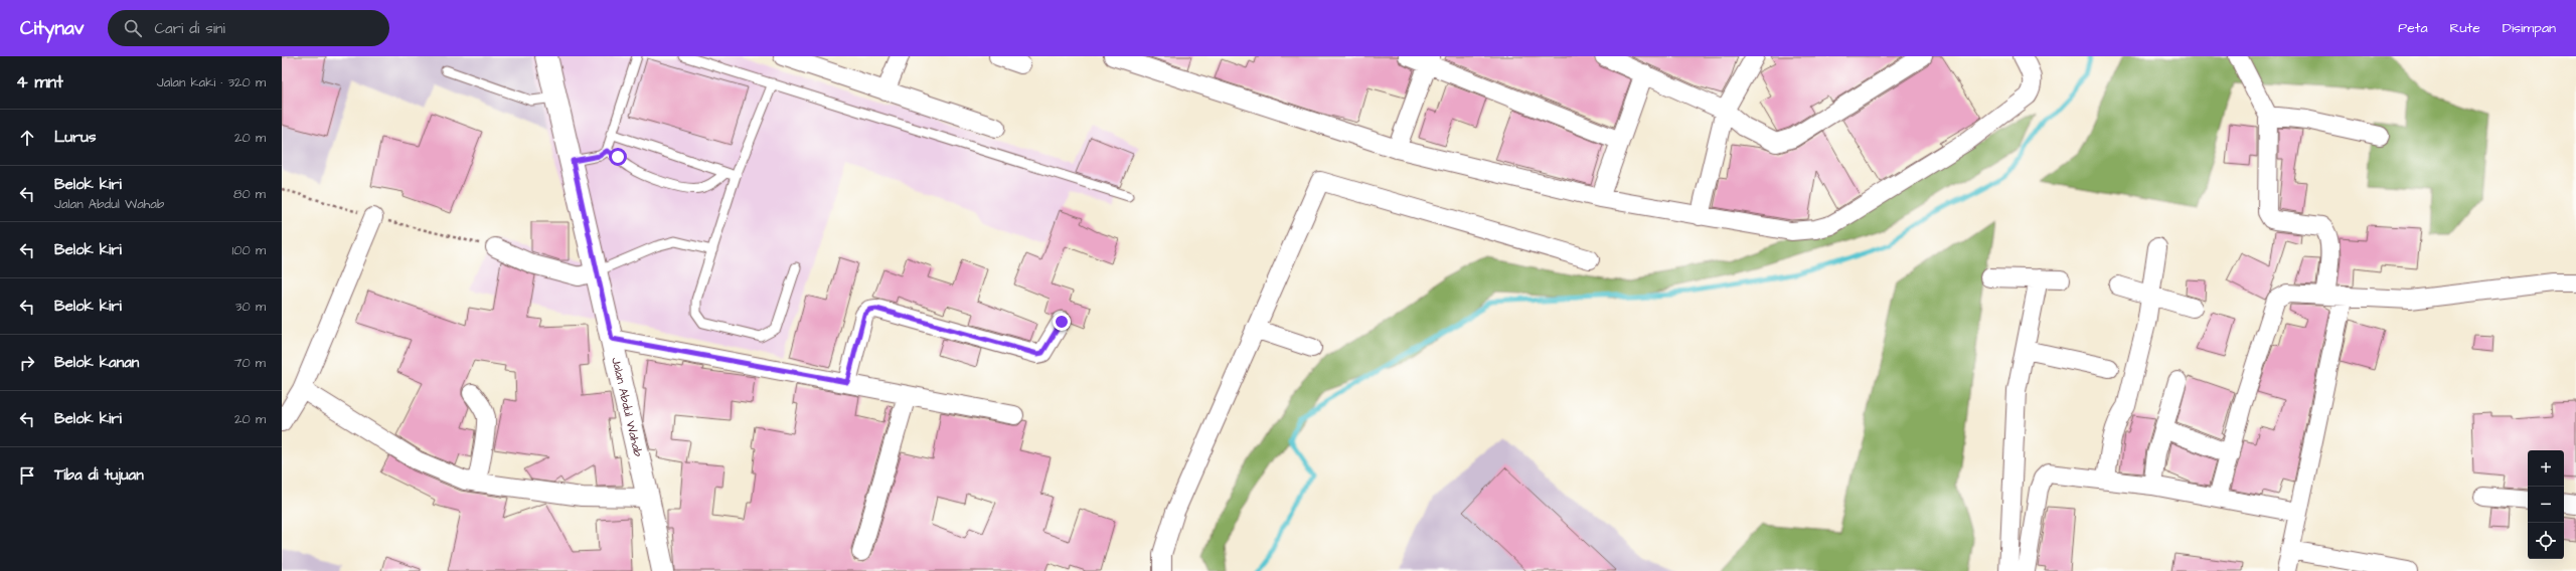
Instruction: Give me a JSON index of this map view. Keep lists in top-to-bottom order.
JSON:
{
  "streets": {
    "street": ["Jalan Abdul Wahab"]
  },
  "page": {
    "header": "Citynav",
    "search": "Cari di sini",
    "nav": ["Peta", "Rute", "Disimpan"],
    "heading": ["4 mnt", "Jalan kaki · 320 m"],
    "list": [
      ["Lurus", "20 m"],
      ["Belok kiri", "Jalan Abdul Wahab", "80 m"],
      ["Belok kiri", "100 m"],
      ["Belok kiri", "30 m"],
      ["Belok kanan", "70 m"],
      ["Belok kiri", "20 m"],
      "Tiba di tujuan"
    ],
    "map_buttons": ["+", "−"]
  }
}
